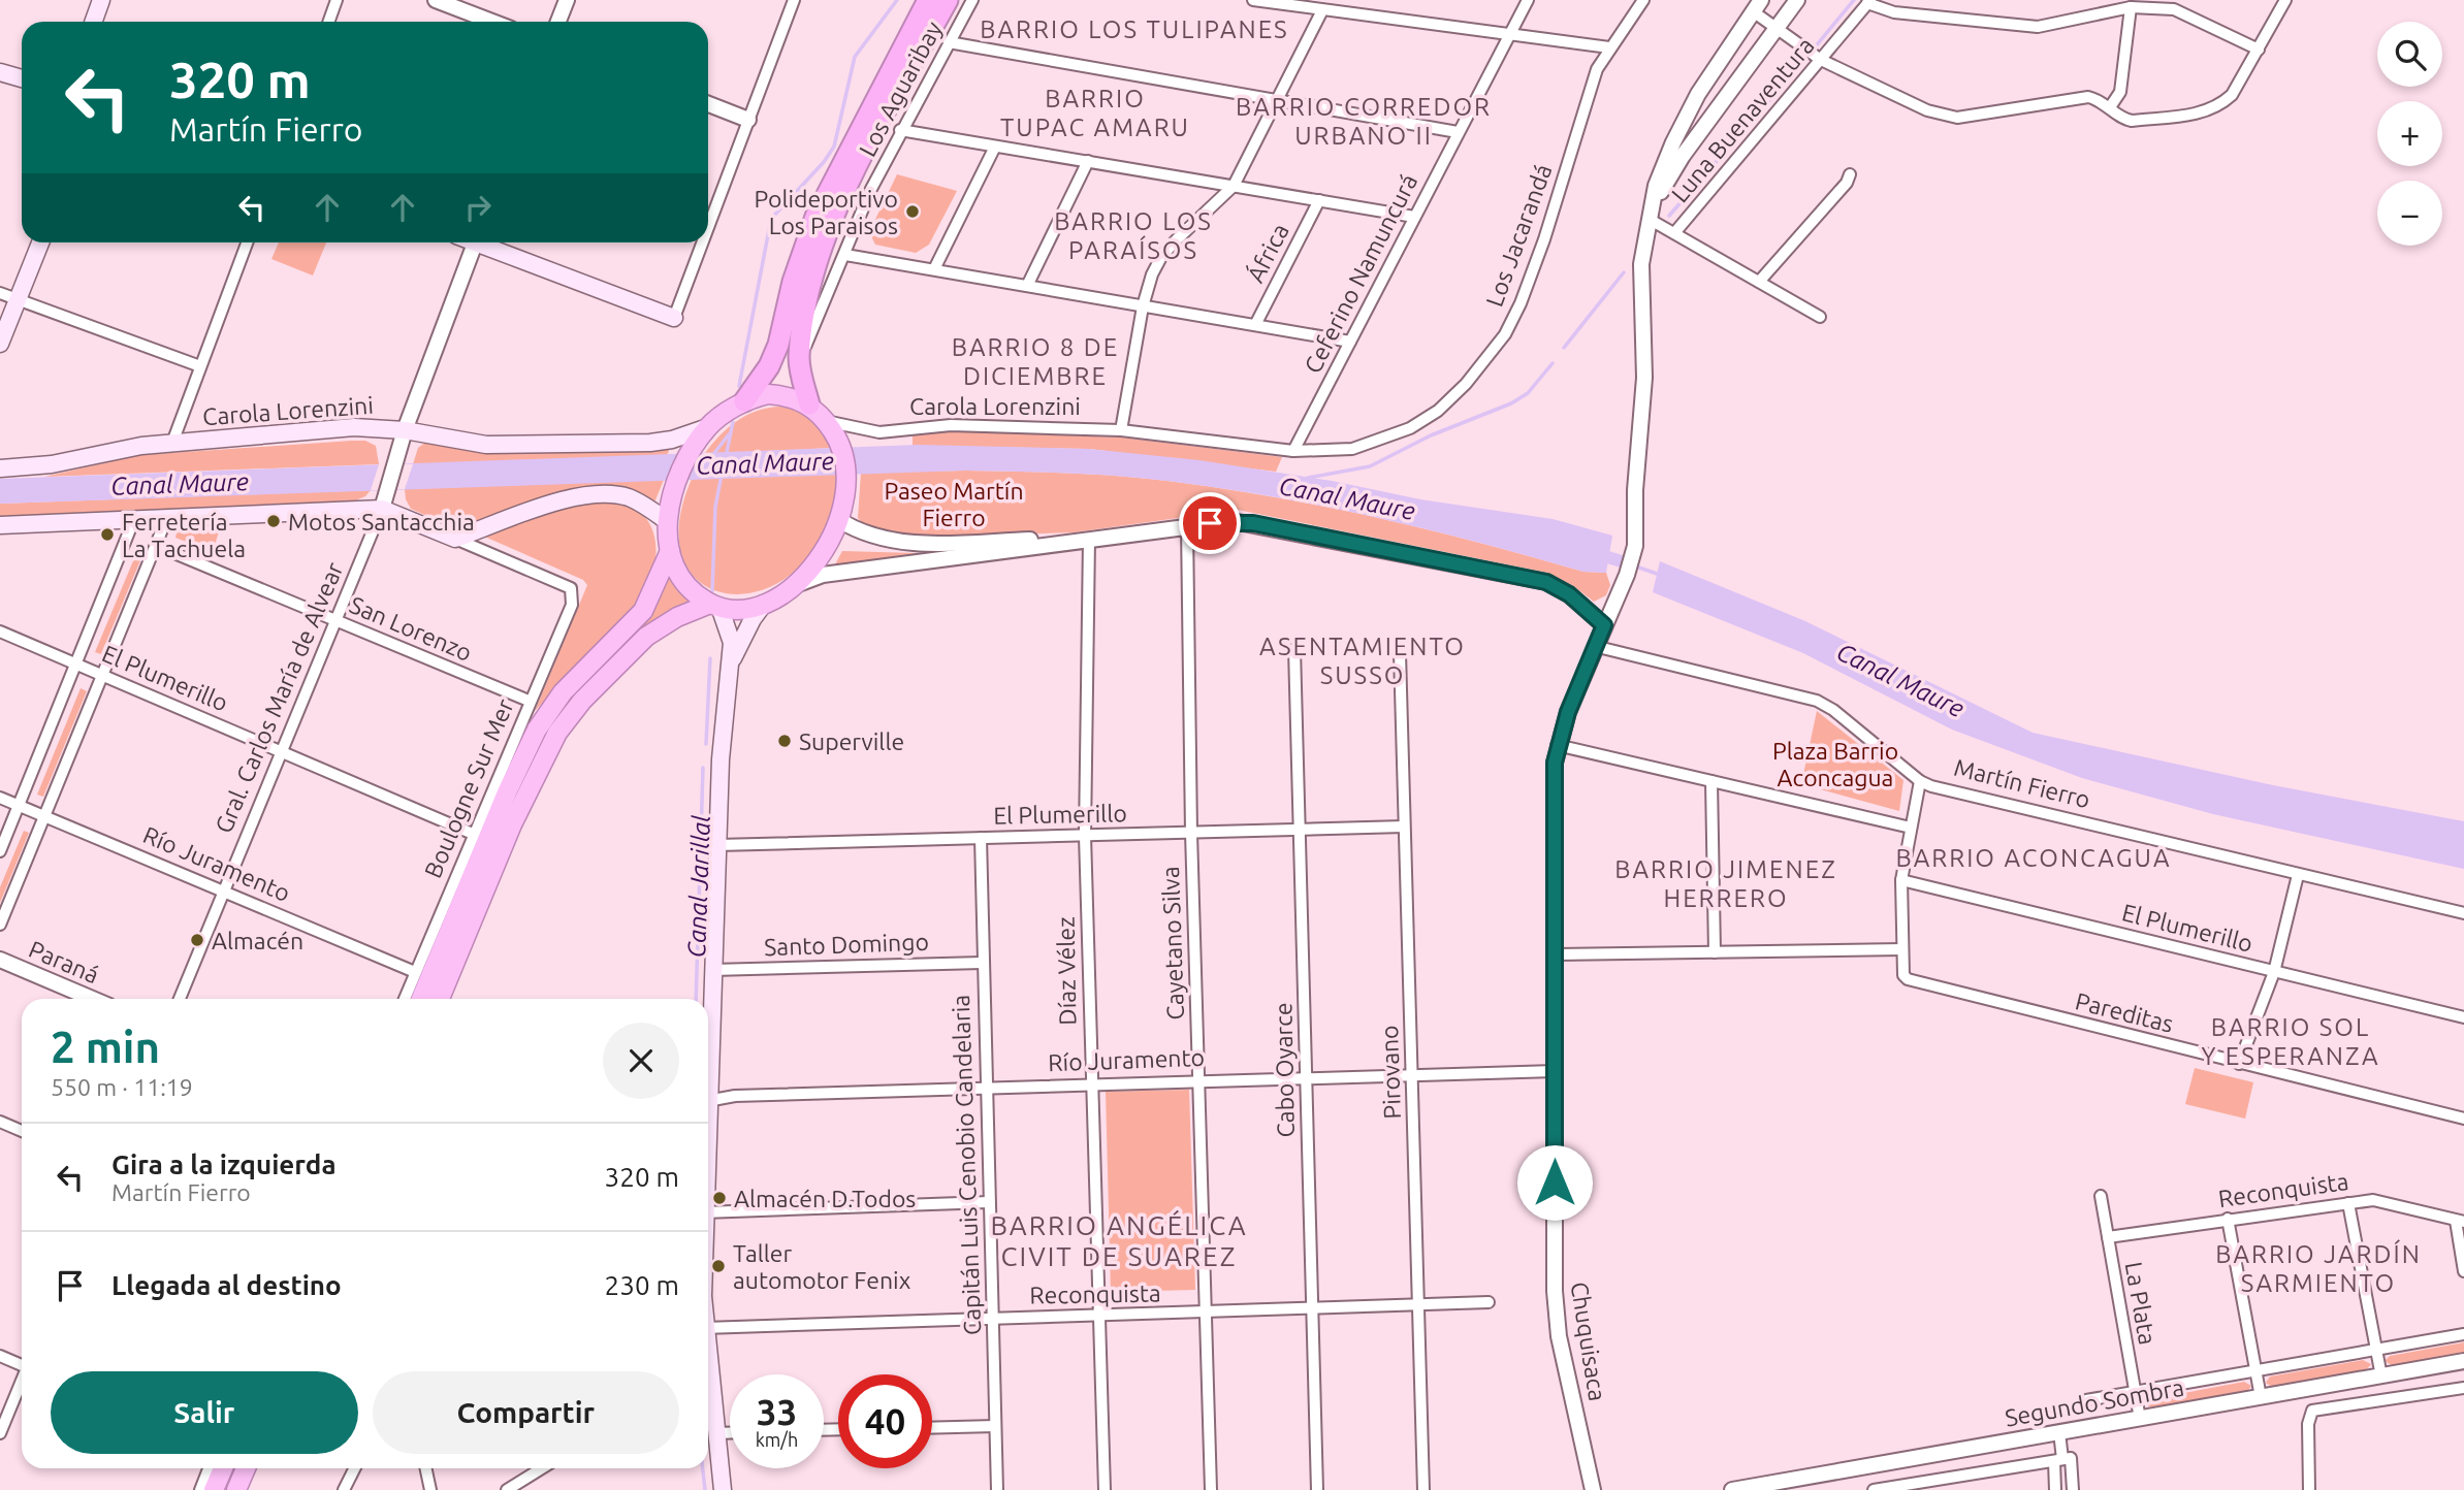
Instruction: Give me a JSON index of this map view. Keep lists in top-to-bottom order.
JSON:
{
  "streets": {
    "main road": ["Carola Lorenzini"],
    "street": [
      "Los Aguaribay",
      "Luna Buenaventura",
      "Los Jacarandá",
      "África",
      "Ceferino Namuncurá",
      "San Lorenzo",
      "El Plumerillo",
      "Gral. Carlos María de Alvear",
      "Martín Fierro",
      "Boulogne Sur Mer",
      "Río Juramento",
      "Cayetano Silva",
      "Santo Domingo",
      "Paraná",
      "Díaz Vélez",
      "Pareditas",
      "Cabo Oyarce",
      "Pirovano",
      "Capitán Luis Cenobio Candelaria",
      "Reconquista",
      "La Plata",
      "Chuquisaca",
      "Segundo Sombra"
    ]
  },
  "crossings": [
    ["Los Jacarandá", "Ceferino Namuncurá"],
    ["Los Jacarandá", "Carola Lorenzini"],
    ["Ceferino Namuncurá", "Carola Lorenzini"],
    ["Carola Lorenzini", "Gral. Carlos María de Alvear"],
    ["San Lorenzo", "Gral. Carlos María de Alvear"],
    ["San Lorenzo", "Boulogne Sur Mer"],
    ["El Plumerillo", "Gral. Carlos María de Alvear"],
    ["El Plumerillo", "Boulogne Sur Mer"],
    ["El Plumerillo", "Cayetano Silva"],
    ["El Plumerillo", "Díaz Vélez"],
    ["El Plumerillo", "Cabo Oyarce"],
    ["El Plumerillo", "Pirovano"],
    ["El Plumerillo", "Capitán Luis Cenobio Candelaria"],
    ["Gral. Carlos María de Alvear", "Río Juramento"],
    ["Martín Fierro", "Chuquisaca"],
    ["Boulogne Sur Mer", "Río Juramento"],
    ["Río Juramento", "Cayetano Silva"],
    ["Río Juramento", "Díaz Vélez"],
    ["Río Juramento", "Cabo Oyarce"],
    ["Río Juramento", "Pirovano"],
    ["Río Juramento", "Capitán Luis Cenobio Candelaria"],
    ["Río Juramento", "Chuquisaca"],
    ["Cayetano Silva", "Reconquista"],
    ["Santo Domingo", "Capitán Luis Cenobio Candelaria"],
    ["Díaz Vélez", "Reconquista"],
    ["Cabo Oyarce", "Reconquista"],
    ["Pirovano", "Reconquista"],
    ["Capitán Luis Cenobio Candelaria", "Reconquista"],
    ["Reconquista", "La Plata"],
    ["La Plata", "Segundo Sombra"]
  ],
  "districts": [
    "BARRIO LOS TULIPANES",
    "BARRIO TUPAC AMARU",
    "BARRIO CORREDOR URBANO II",
    "BARRIO LOS PARAÍSOS",
    "BARRIO 8 DE DICIEMBRE",
    "ASENTAMIENTO SUSSO",
    "BARRIO ACONCAGUA",
    "BARRIO JIMENEZ HERRERO",
    "BARRIO SOL Y ESPERANZA",
    "BARRIO ANGÉLICA CIVIT DE SUAREZ",
    "BARRIO JARDÍN SARMIENTO"
  ],
  "water": ["Canal Maure", "Canal Jarillal"],
  "parks": ["Paseo Martín Fierro", "Plaza Barrio Aconcagua"],
  "places": [
    "Polideportivo Los Paraisos",
    "Motos Santacchia",
    "Ferretería La Tachuela",
    "Superville",
    "Almacén",
    "Almacén D.Todos",
    "Taller automotor Fenix"
  ],
  "page": {
    "map_buttons": ["+", "−"],
    "turn": ["320 m", "Martín Fierro"],
    "heading": ["2 min", "550 m · 11:19"],
    "list": [
      {
        "name": "Gira a la izquierda",
        "note": "Martín Fierro",
        "value": "320 m"
      },
      {
        "name": "Llegada al destino",
        "value": "230 m"
      }
    ],
    "buttons": ["Salir", "Compartir"],
    "speed": "33 km/h",
    "limit": "40"
  }
}
